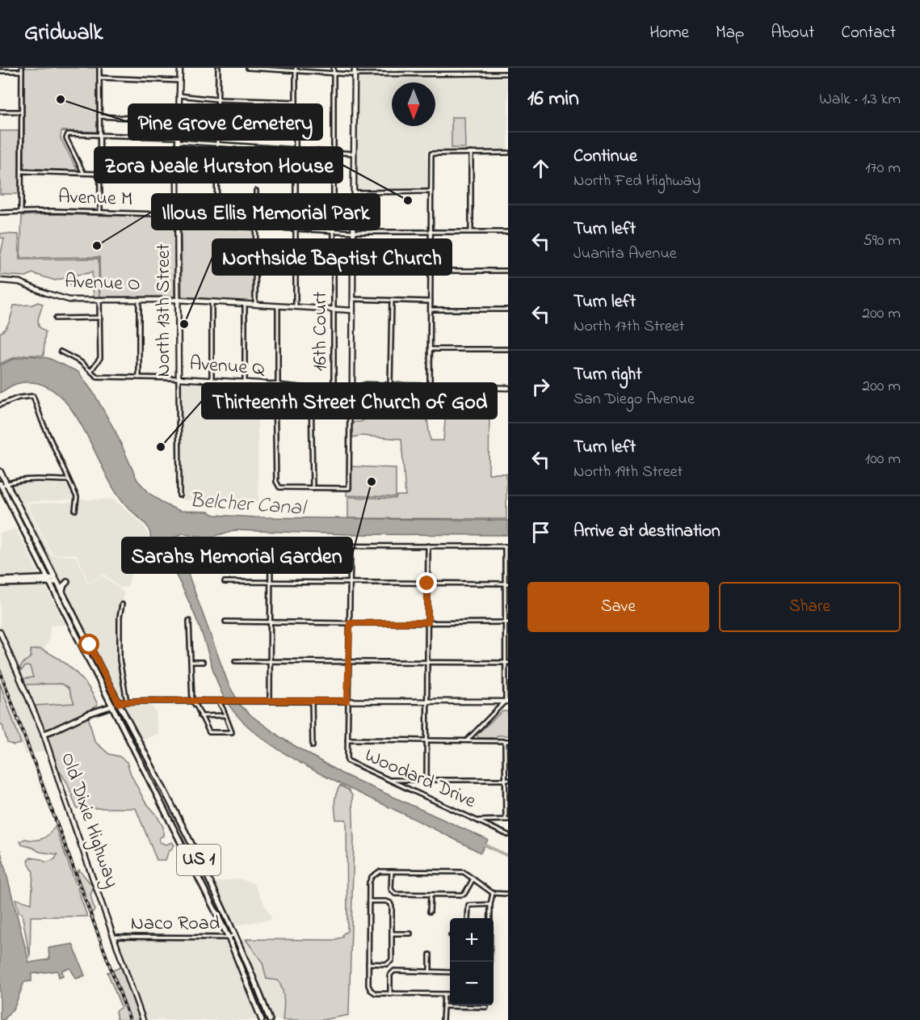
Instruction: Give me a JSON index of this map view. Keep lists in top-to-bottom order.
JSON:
{
  "streets": {
    "main road": ["US 1"],
    "street": [
      "Avenue M",
      "Avenue O",
      "North 13th Street",
      "16th Court",
      "Avenue Q",
      "Woodard Drive",
      "Old Dixie Highway",
      "Naco Road"
    ]
  },
  "crossings": [
    ["Avenue M", "North 13th Street"],
    ["Avenue M", "16th Court"],
    ["Avenue O", "North 13th Street"],
    ["Avenue O", "16th Court"],
    ["North 13th Street", "Avenue Q"],
    ["16th Court", "Avenue Q"],
    ["Old Dixie Highway", "Naco Road"],
    ["US 1", "Naco Road"]
  ],
  "water": ["Belcher Canal"],
  "places": [
    "Pine Grove Cemetery",
    "Zora Neale Hurston House",
    "Illous Ellis Memorial Park",
    "Northside Baptist Church",
    "Thirteenth Street Church of God",
    "Sarahs Memorial Garden"
  ],
  "north": "bottom",
  "page": {
    "header": "Gridwalk",
    "nav": [
      "Home",
      "Map",
      "About",
      "Contact"
    ],
    "heading": ["16 min", "Walk · 1.3 km"],
    "list": [
      ["Continue", "North Fed Highway", "170 m"],
      ["Turn left", "Juanita Avenue", "590 m"],
      ["Turn left", "North 17th Street", "200 m"],
      ["Turn right", "San Diego Avenue", "200 m"],
      ["Turn left", "North 19th Street", "100 m"],
      "Arrive at destination"
    ],
    "buttons": ["Save", "Share"],
    "map_buttons": ["+", "−"]
  }
}
